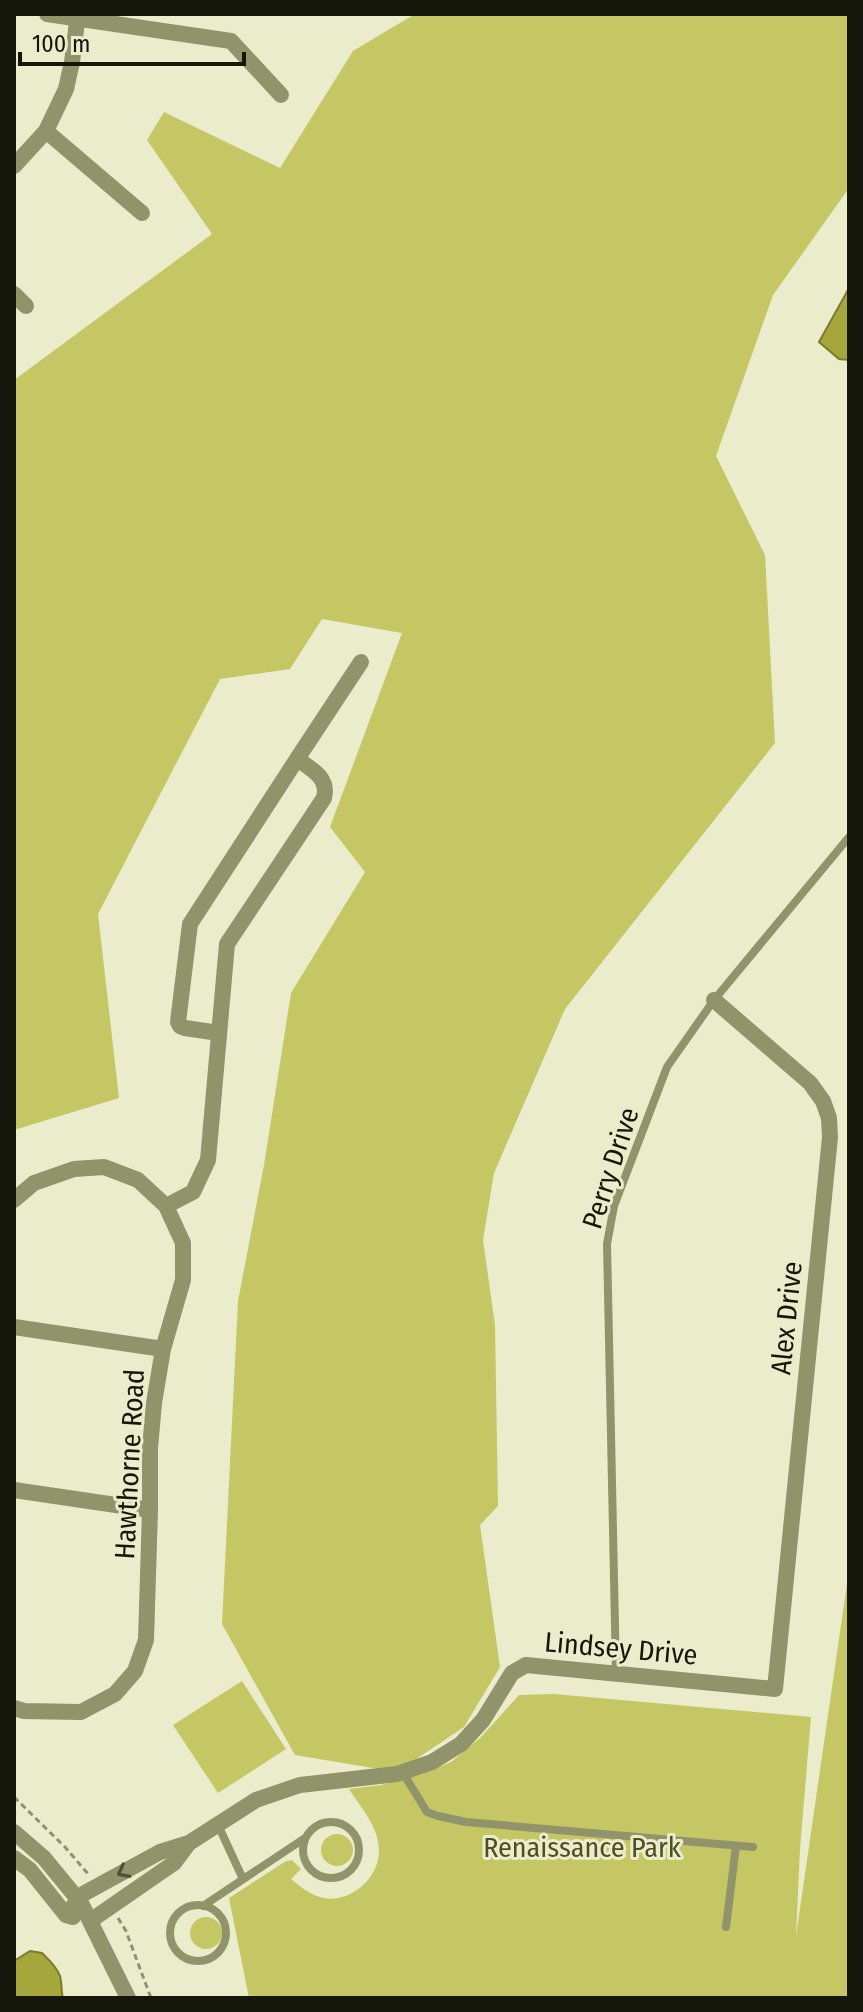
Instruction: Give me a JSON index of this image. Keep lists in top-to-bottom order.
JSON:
{
  "streets": {
    "street": ["Alex Drive", "Hawthorne Road", "Lindsey Drive"],
    "lane": ["Perry Drive"]
  },
  "crossings": [
    ["Perry Drive", "Alex Drive"],
    ["Perry Drive", "Lindsey Drive"],
    ["Alex Drive", "Lindsey Drive"]
  ],
  "parks": ["Renaissance Park"],
  "scale_bar": "100 m"
}
